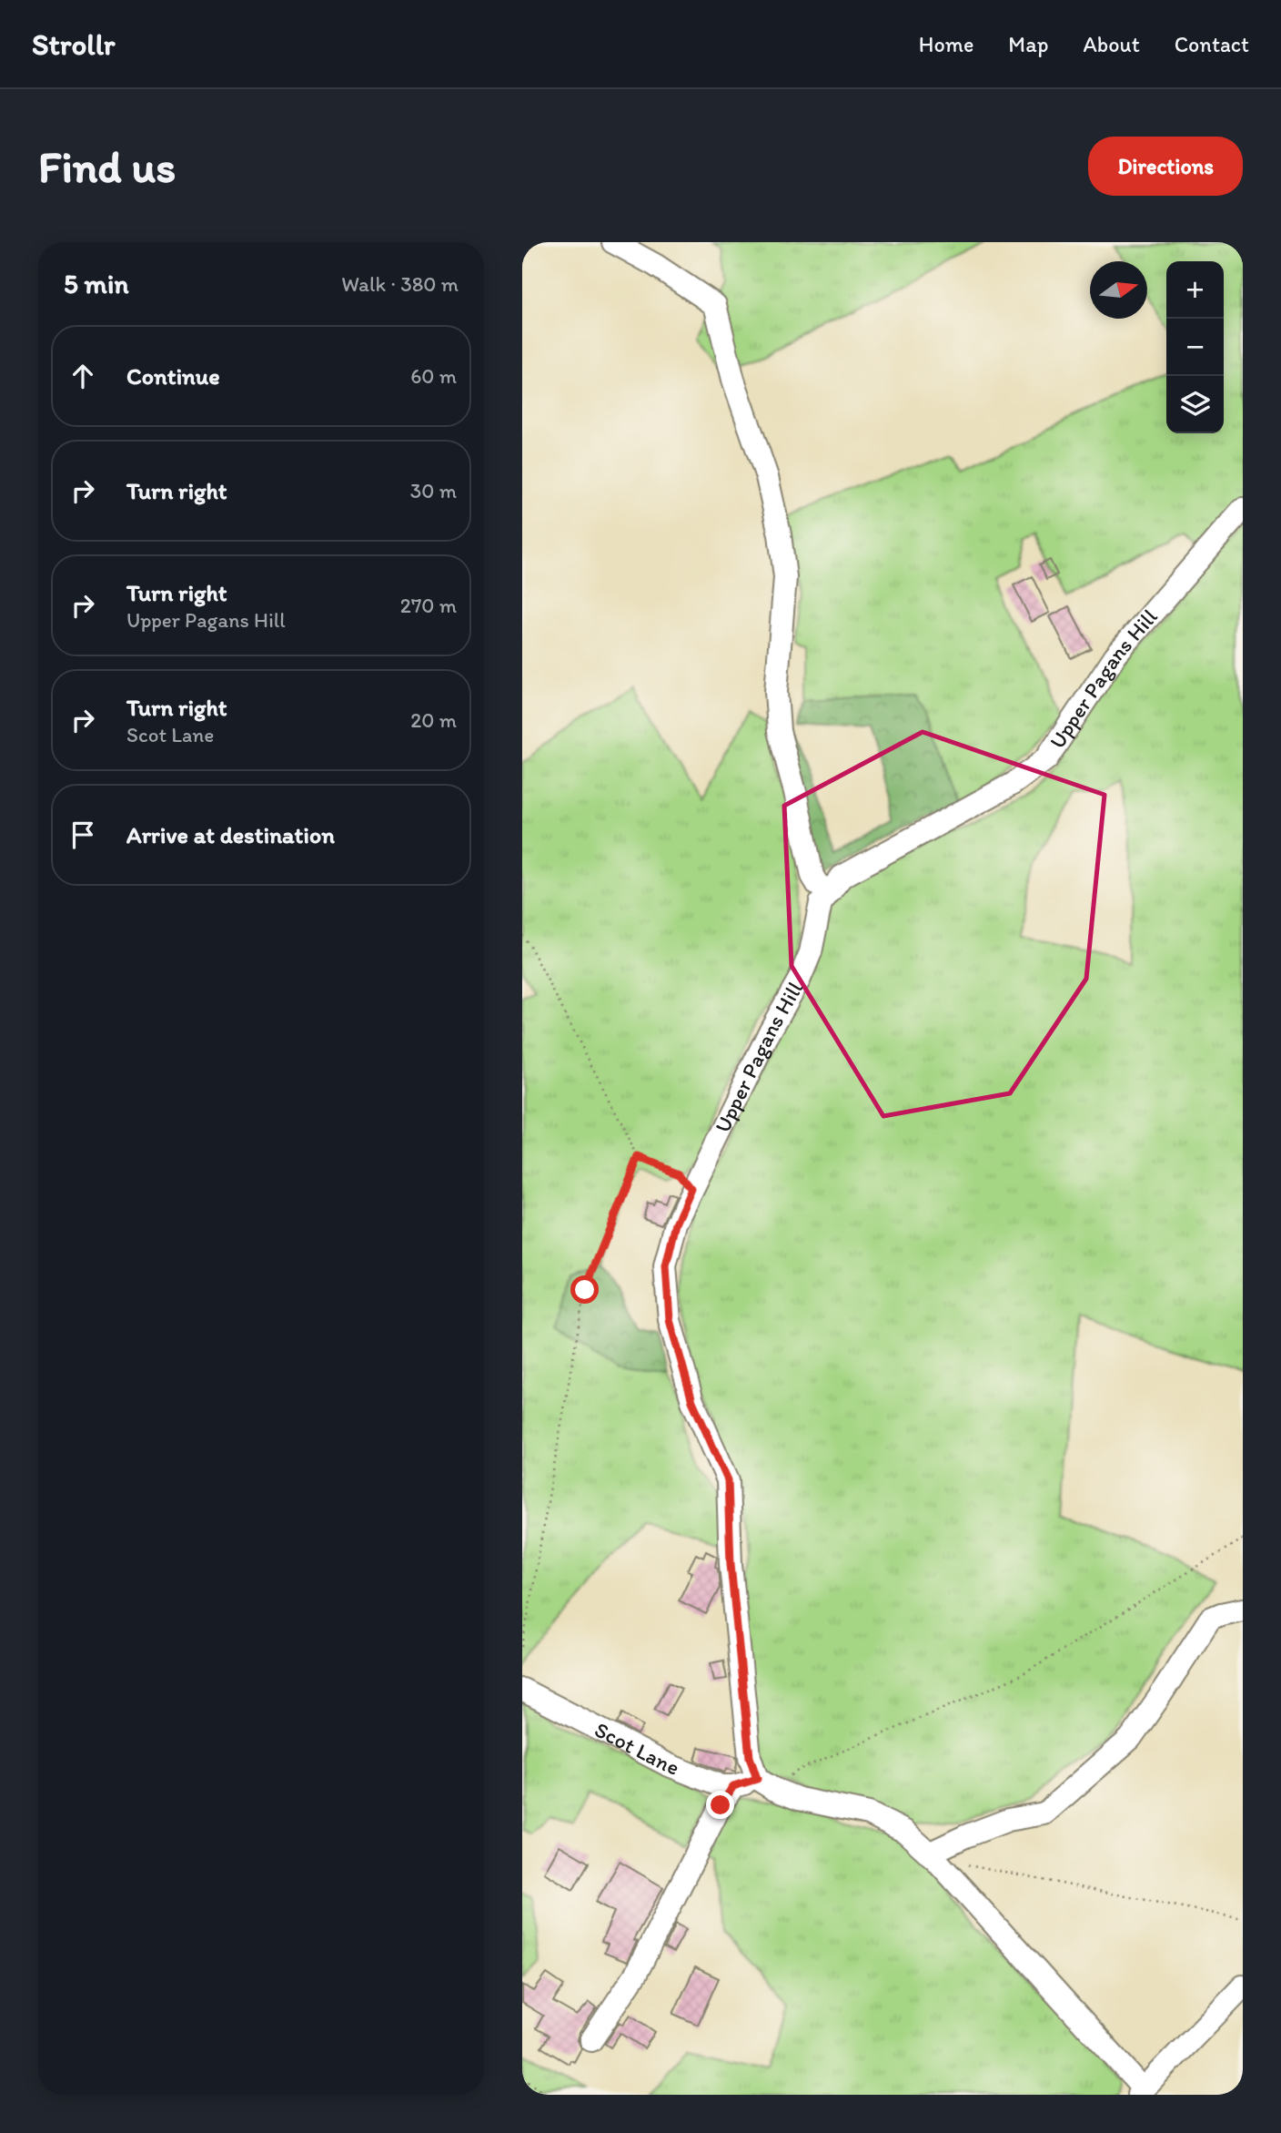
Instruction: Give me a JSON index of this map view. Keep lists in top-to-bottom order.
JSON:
{
  "streets": {
    "street": ["Upper Pagans Hill", "Scot Lane"]
  },
  "north": "right",
  "page": {
    "header": "Strollr",
    "nav": [
      "Home",
      "Map",
      "About",
      "Contact"
    ],
    "buttons": "Directions",
    "title": "Find us",
    "heading": ["5 min", "Walk · 380 m"],
    "map_buttons": ["+", "−"],
    "list": [
      ["Continue", "60 m"],
      ["Turn right", "30 m"],
      ["Turn right", "Upper Pagans Hill", "270 m"],
      ["Turn right", "Scot Lane", "20 m"],
      "Arrive at destination"
    ]
  }
}
